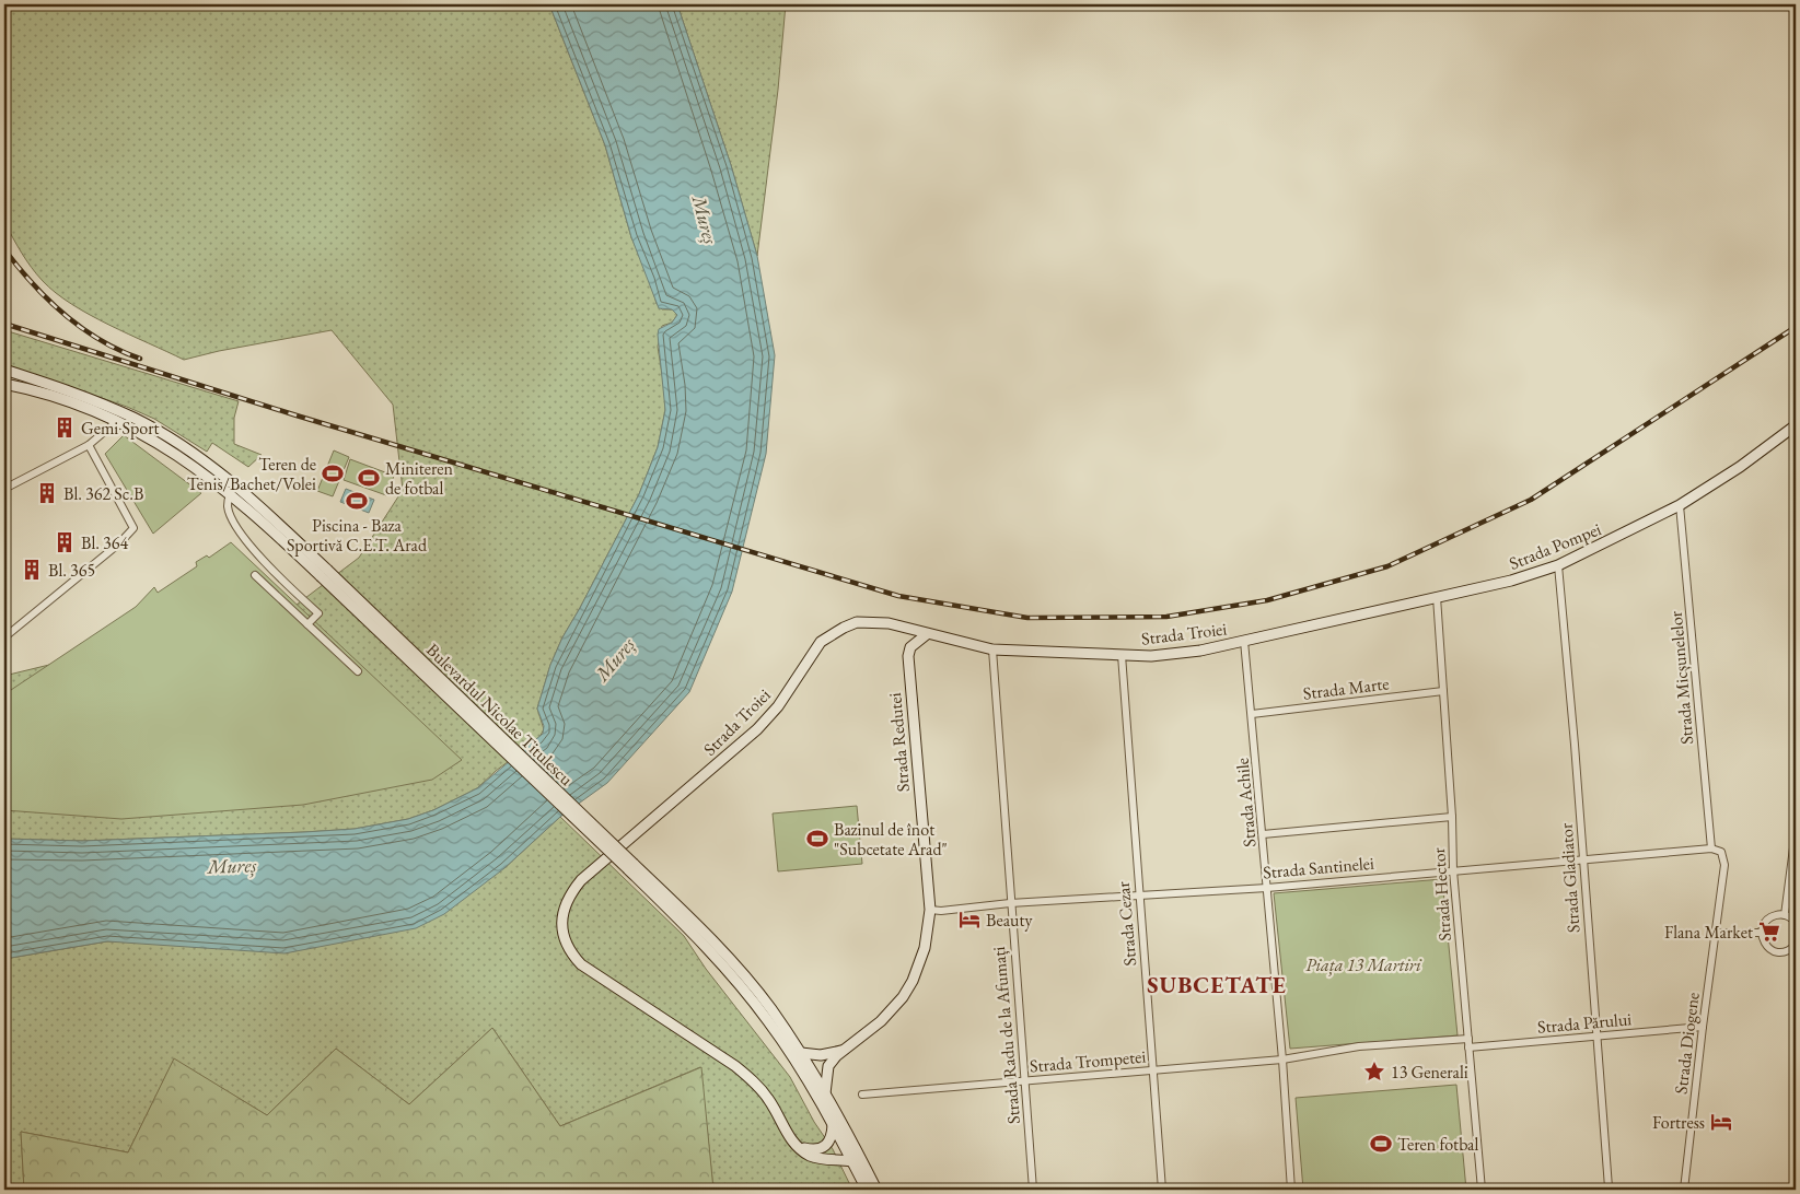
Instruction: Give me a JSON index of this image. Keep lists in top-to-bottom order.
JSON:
{
  "streets": {
    "main road": [
      "Strada Pompei",
      "Strada Troiei",
      "Bulevardul Nicolae Titulescu",
      "Strada Redutei"
    ],
    "street": [
      "Strada Micșunelelor",
      "Strada Marte",
      "Strada Achile",
      "Strada Santinelei",
      "Strada Gladiator",
      "Strada Hector",
      "Strada Cezar",
      "Strada Părului",
      "Strada Radu de la Afumați",
      "Strada Diogene",
      "Strada Trompetei"
    ]
  },
  "crossings": [
    ["Strada Pompei", "Strada Troiei"],
    ["Strada Pompei", "Strada Micșunelelor"],
    ["Strada Pompei", "Strada Gladiator"],
    ["Strada Pompei", "Strada Hector"],
    ["Strada Troiei", "Strada Redutei"],
    ["Strada Troiei", "Strada Achile"],
    ["Strada Troiei", "Strada Cezar"],
    ["Strada Troiei", "Strada Radu de la Afumați"],
    ["Strada Micșunelelor", "Strada Santinelei"],
    ["Strada Micșunelelor", "Strada Diogene"],
    ["Strada Marte", "Strada Achile"],
    ["Strada Marte", "Strada Hector"],
    ["Strada Redutei", "Strada Santinelei"],
    ["Strada Achile", "Strada Santinelei"],
    ["Strada Achile", "Strada Trompetei"],
    ["Strada Santinelei", "Strada Gladiator"],
    ["Strada Santinelei", "Strada Hector"],
    ["Strada Santinelei", "Strada Cezar"],
    ["Strada Santinelei", "Strada Radu de la Afumați"],
    ["Strada Santinelei", "Strada Diogene"],
    ["Strada Gladiator", "Strada Părului"],
    ["Strada Hector", "Strada Părului"],
    ["Strada Cezar", "Strada Trompetei"],
    ["Strada Părului", "Strada Diogene"],
    ["Strada Radu de la Afumați", "Strada Trompetei"]
  ],
  "districts": ["SUBCETATE"],
  "water": ["Mureș"],
  "parks": ["Piața 13 Martiri"],
  "places": {
    "building": [
      "Gemi Sport",
      "Bl. 362 Sc.B",
      "Bl. 364",
      "Bl. 365"
    ],
    "sports": [
      "Teren de Tenis/Bachet/Volei",
      "Miniteren de fotbal",
      "Piscina - Baza Sportivă C.E.T. Arad",
      "Bazinul de înot \"Subcetate Arad\"",
      "Teren fotbal"
    ],
    "hotel": ["Beauty", "Fortress"],
    "supermarket": ["Flana Market"],
    "place": ["13 Generali"]
  }
}
